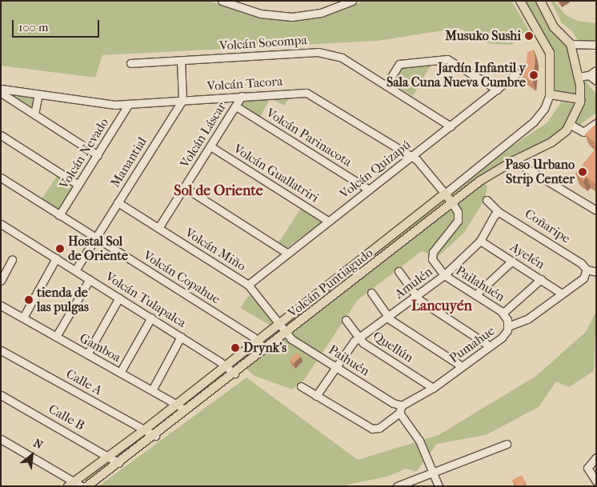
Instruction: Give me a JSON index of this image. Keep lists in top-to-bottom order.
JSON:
{
  "streets": {
    "main road": ["Volcán Tacora", "Volcán Puntiagudo"],
    "street": [
      "Volcán Socompa",
      "Volcán Láscar",
      "Volcán Parinacota",
      "Volcán Nevado",
      "Manantial",
      "Volcán Quizapú",
      "Volcán Guallatriri",
      "Coñaripe",
      "Volcán Miño",
      "Ayelén",
      "Volcán Copahue",
      "Amulén",
      "Pailahuén",
      "Volcán Tulapalca",
      "Pumahue",
      "Quellún",
      "Gamboa",
      "Paihuén",
      "Calle A",
      "Calle B"
    ]
  },
  "crossings": [
    ["Volcán Socompa", "Volcán Quizapú"],
    ["Volcán Tacora", "Volcán Láscar"],
    ["Volcán Tacora", "Volcán Nevado"],
    ["Volcán Tacora", "Manantial"],
    ["Volcán Tacora", "Volcán Quizapú"],
    ["Volcán Tacora", "Volcán Puntiagudo"],
    ["Volcán Tacora", "Pailahuén"],
    ["Volcán Láscar", "Volcán Parinacota"],
    ["Volcán Láscar", "Volcán Guallatriri"],
    ["Volcán Láscar", "Volcán Miño"],
    ["Volcán Parinacota", "Volcán Quizapú"],
    ["Volcán Nevado", "Volcán Copahue"],
    ["Manantial", "Volcán Miño"],
    ["Manantial", "Volcán Copahue"],
    ["Manantial", "Volcán Tulapalca"],
    ["Volcán Quizapú", "Volcán Guallatriri"],
    ["Volcán Quizapú", "Volcán Miño"],
    ["Coñaripe", "Amulén"],
    ["Coñaripe", "Pumahue"],
    ["Volcán Miño", "Volcán Puntiagudo"],
    ["Volcán Miño", "Paihuén"],
    ["Ayelén", "Amulén"],
    ["Ayelén", "Pumahue"],
    ["Volcán Copahue", "Volcán Puntiagudo"],
    ["Volcán Puntiagudo", "Pailahuén"],
    ["Volcán Puntiagudo", "Volcán Tulapalca"],
    ["Volcán Puntiagudo", "Gamboa"],
    ["Volcán Puntiagudo", "Paihuén"],
    ["Volcán Puntiagudo", "Calle A"],
    ["Volcán Puntiagudo", "Calle B"],
    ["Amulén", "Pailahuén"],
    ["Amulén", "Pumahue"],
    ["Amulén", "Quellún"],
    ["Amulén", "Paihuén"],
    ["Pailahuén", "Pumahue"],
    ["Pumahue", "Quellún"],
    ["Pumahue", "Paihuén"]
  ],
  "districts": ["Sol de Oriente", "Lancuyén"],
  "places": [
    "Musuko Sushi",
    "Jardín Infantil y Sala Cuna Nueva Cumbre",
    "Paso Urbano Strip Center",
    "Hostal Sol de Oriente",
    "tienda de las pulgas",
    "Drynk's"
  ],
  "scale_bar": "100 m",
  "north": "top right"
}
